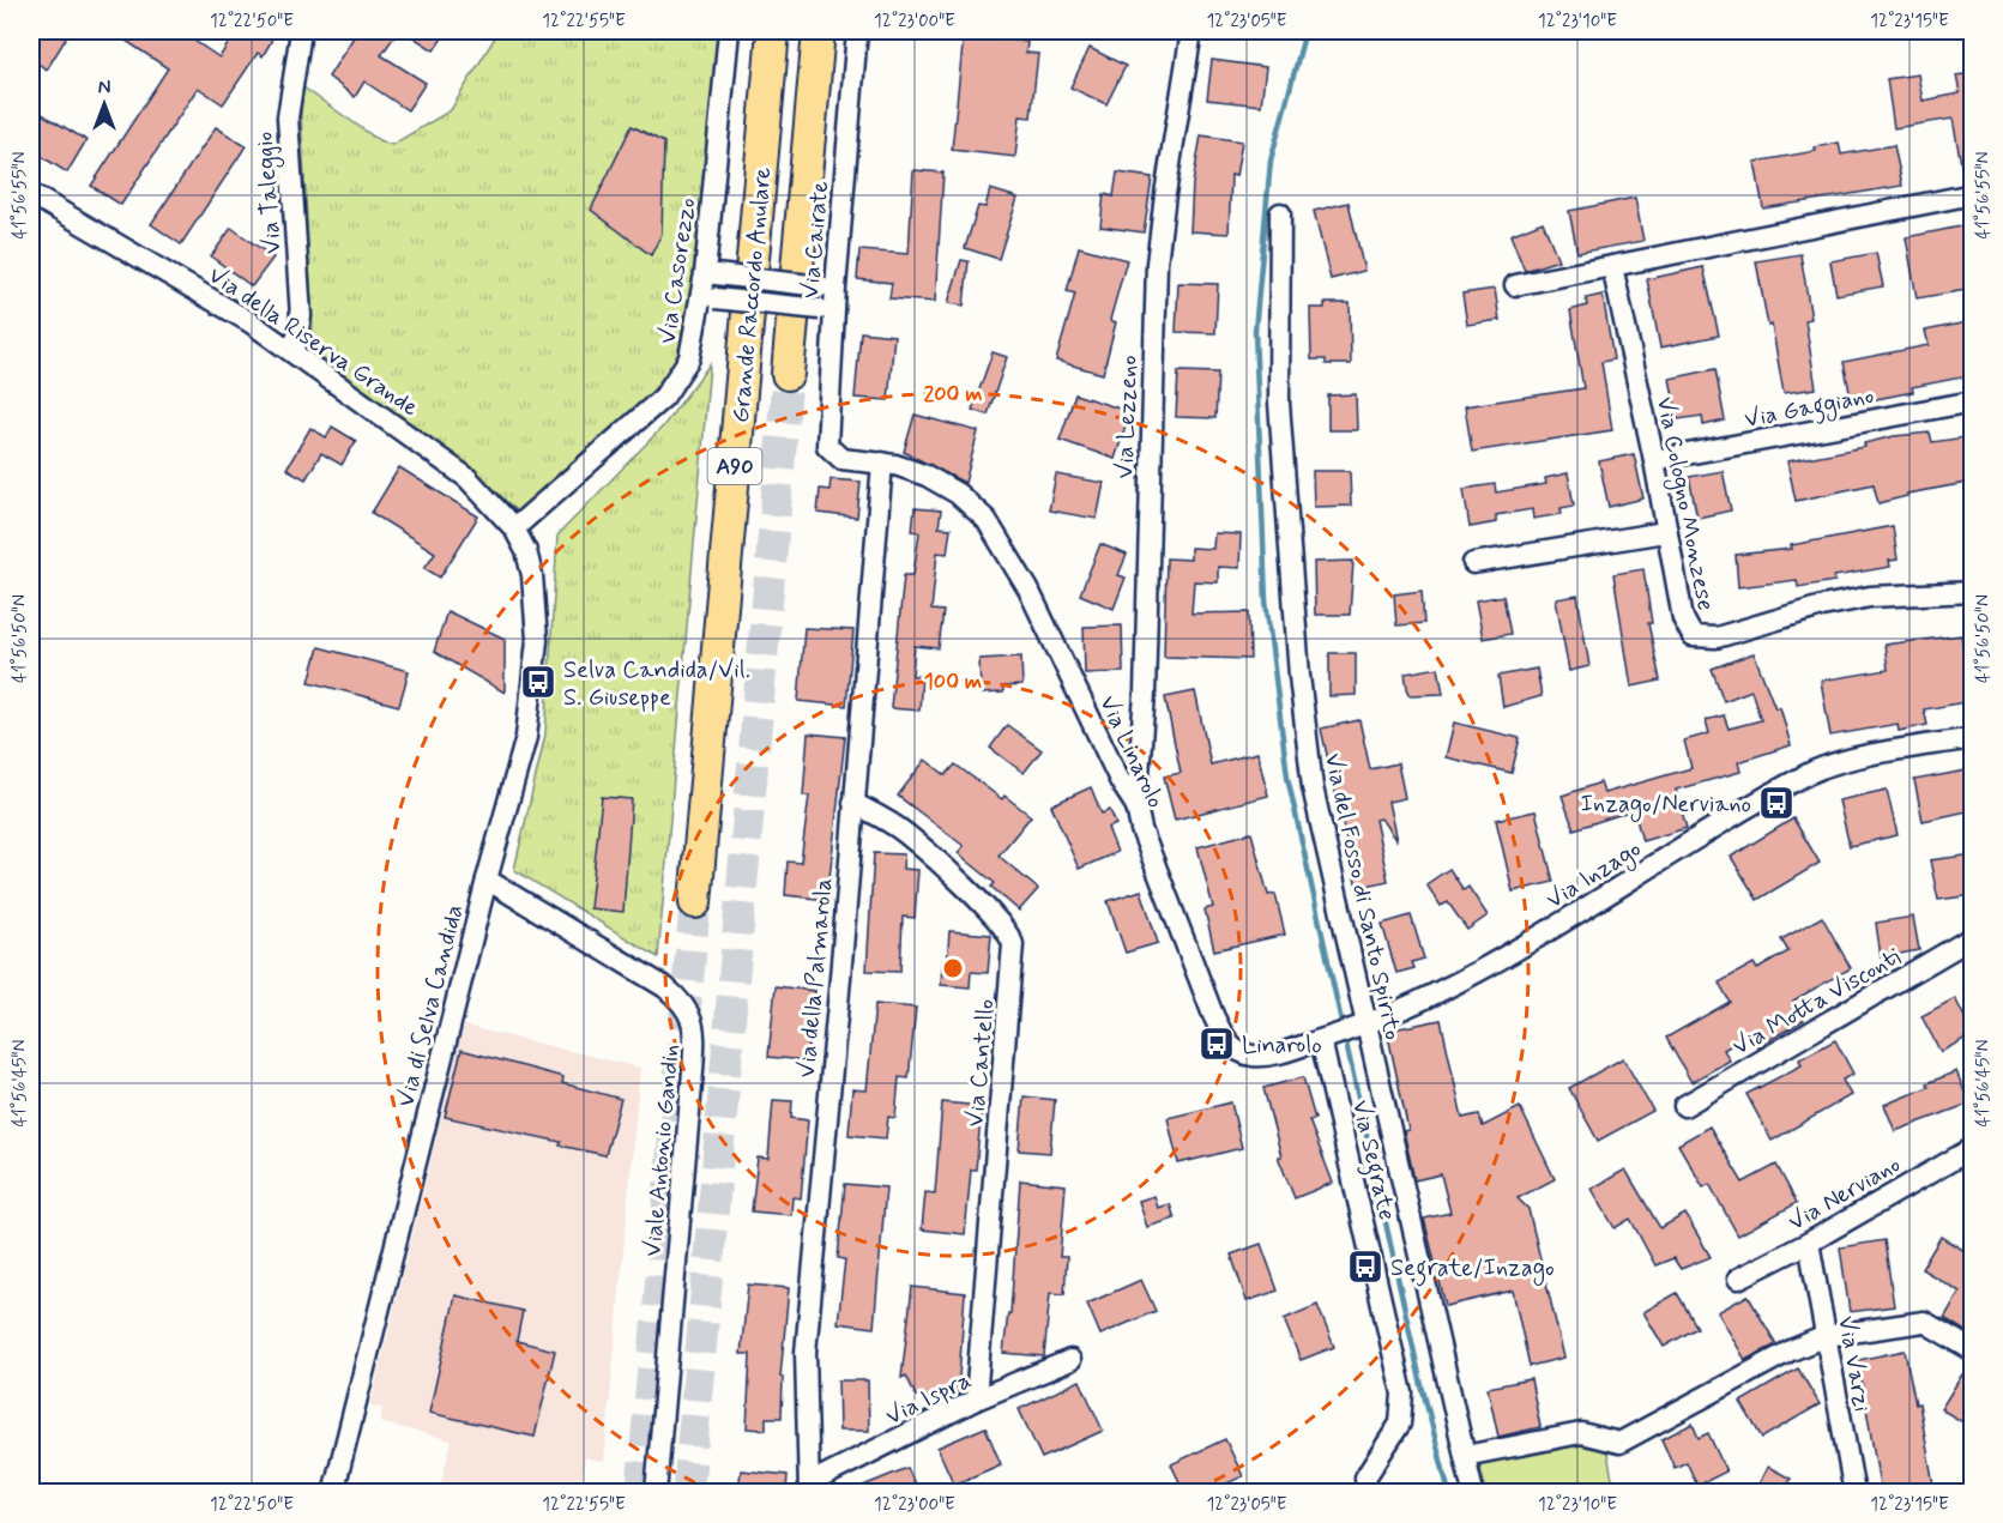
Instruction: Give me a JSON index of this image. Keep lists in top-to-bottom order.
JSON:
{
  "streets": {
    "highway": ["Grande Raccordo Anulare", "A90"],
    "street": [
      "Via Taleggio",
      "Via Cairate",
      "Via Casorezzo",
      "Via della Riserva Grande",
      "Via Gaggiano",
      "Via Lezzeno",
      "Via Cologno Monzese",
      "Via Linarolo",
      "Via Inzago",
      "Via del Fosso di Santo Spirito",
      "Via della Palmarola",
      "Via Motta Visconti",
      "Via di Selva Candida",
      "Via Cantello",
      "Viale Antonio Gandin",
      "Via Segrate",
      "Via Nerviano",
      "Via Varzi",
      "Via Ispra"
    ]
  },
  "crossings": [
    ["Via Taleggio", "Via della Riserva Grande"],
    ["Via Cairate", "Via Linarolo"],
    ["Via Casorezzo", "Via della Riserva Grande"],
    ["Via Casorezzo", "Via di Selva Candida"],
    ["Via della Riserva Grande", "Via di Selva Candida"],
    ["Via Gaggiano", "Via Cologno Monzese"],
    ["Via Lezzeno", "Via Linarolo"],
    ["Via Linarolo", "Via Inzago"],
    ["Via Linarolo", "Via del Fosso di Santo Spirito"],
    ["Via Linarolo", "Via della Palmarola"],
    ["Via Linarolo", "Via Segrate"],
    ["Via Inzago", "Via del Fosso di Santo Spirito"],
    ["Via della Palmarola", "Via Cantello"],
    ["Via della Palmarola", "Via Ispra"],
    ["Via di Selva Candida", "Viale Antonio Gandin"],
    ["Via Cantello", "Via Ispra"],
    ["Via Nerviano", "Via Varzi"]
  ],
  "places": {
    "bus stop": [
      "Selva Candida/Vil. S. Giuseppe",
      "Inzago/Nerviano",
      "Linarolo",
      "Segrate/Inzago"
    ]
  },
  "north": "top",
  "coordinates": [
    "12°22'50\"E",
    "12°22'55\"E",
    "12°23'00\"E",
    "12°23'05\"E",
    "12°23'10\"E",
    "12°23'15\"E",
    "41°56'55\"N",
    "41°56'50\"N",
    "41°56'45\"N"
  ],
  "rings": ["200 m", "100 m"]
}
